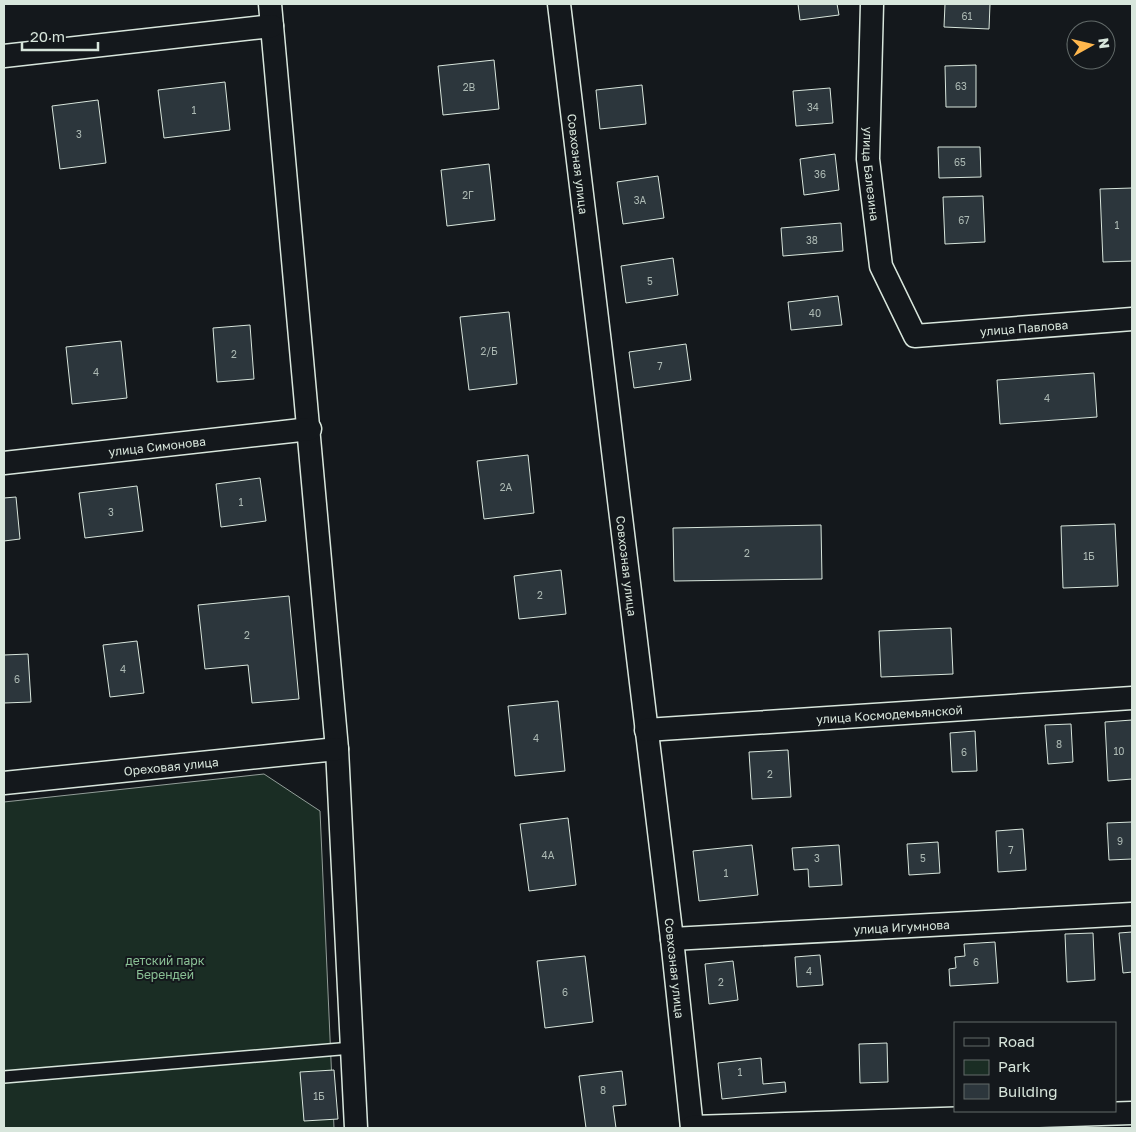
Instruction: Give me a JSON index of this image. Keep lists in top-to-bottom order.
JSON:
{
  "streets": {
    "street": [
      "Совхозная улица",
      "улица Балезина",
      "улица Павлова",
      "улица Симонова",
      "улица Космодемьянской",
      "Ореховая улица",
      "улица Игумнова"
    ]
  },
  "crossings": [
    ["Совхозная улица", "улица Космодемьянской"],
    ["Совхозная улица", "улица Игумнова"],
    ["улица Балезина", "улица Павлова"]
  ],
  "parks": ["детский парк Берендей"],
  "house_numbers": [
    "61",
    "63",
    "2В",
    "34",
    "1",
    "3",
    "65",
    "36",
    "2Г",
    "3А",
    "67",
    "1",
    "38",
    "5",
    "40",
    "2/Б",
    "2",
    "7",
    "4",
    "4",
    "2А",
    "1",
    "3",
    "2",
    "1Б",
    "2",
    "2",
    "4",
    "6",
    "4",
    "8",
    "10",
    "6",
    "2",
    "9",
    "7",
    "4А",
    "3",
    "5",
    "1",
    "6",
    "4",
    "2",
    "6",
    "1",
    "8",
    "1Б"
  ],
  "legend": ["Road", "Park", "Building"],
  "scale_bar": "20 m",
  "north": "right"
}
